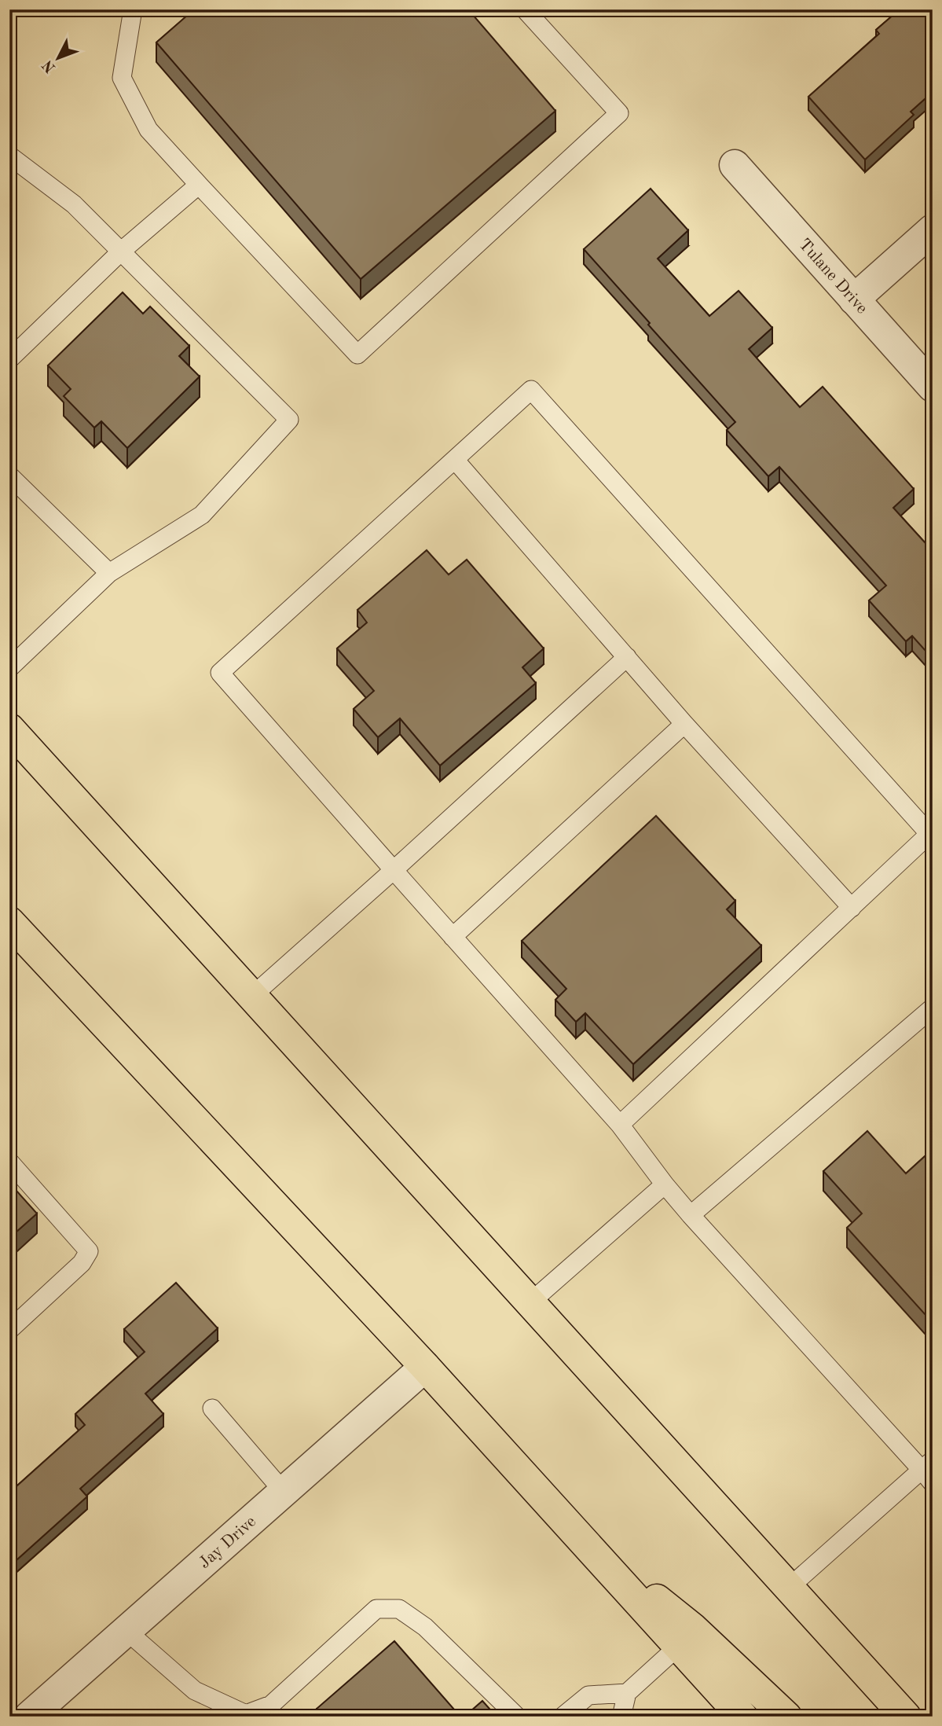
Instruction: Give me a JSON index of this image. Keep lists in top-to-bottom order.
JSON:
{
  "streets": {
    "street": ["Tulane Drive", "Jay Drive"]
  },
  "north": "bottom left"
}
